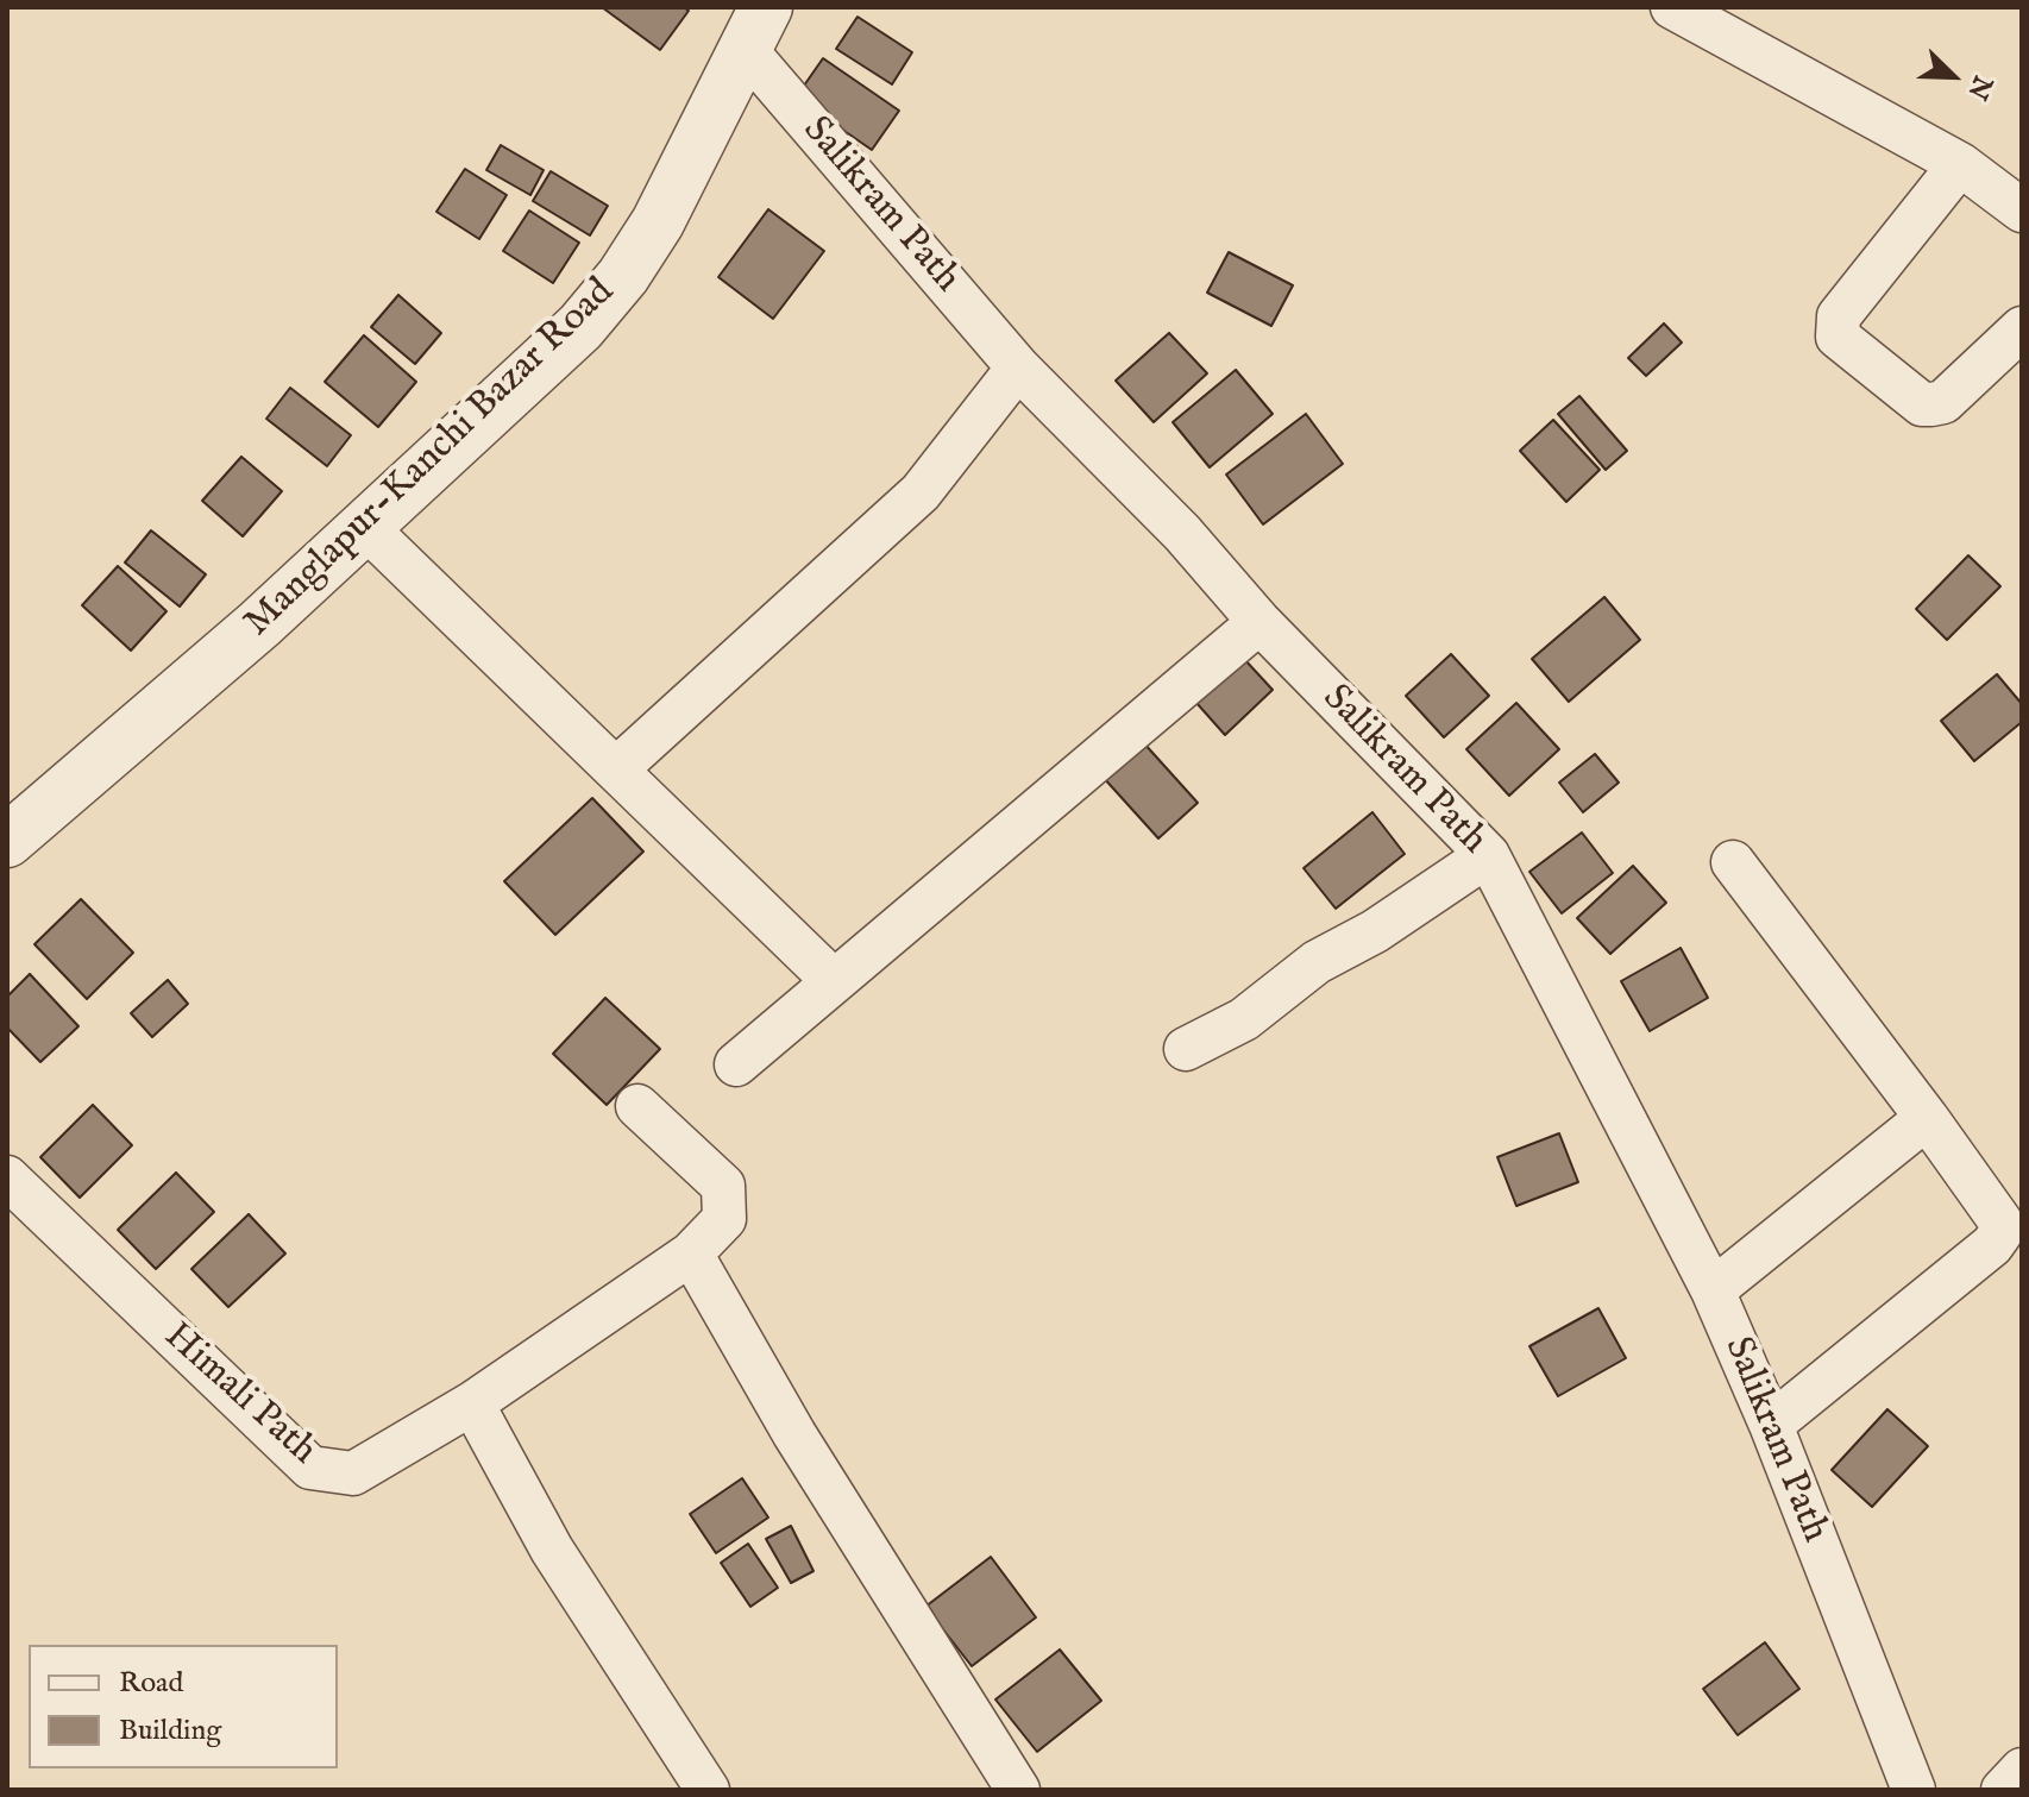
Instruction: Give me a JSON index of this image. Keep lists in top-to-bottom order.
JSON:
{
  "streets": {
    "street": ["Salikram Path", "Manglapur-Kanchi Bazar Road", "Himali Path"]
  },
  "crossings": [
    ["Salikram Path", "Manglapur-Kanchi Bazar Road"]
  ],
  "legend": ["Road", "Building"],
  "north": "bottom right"
}
